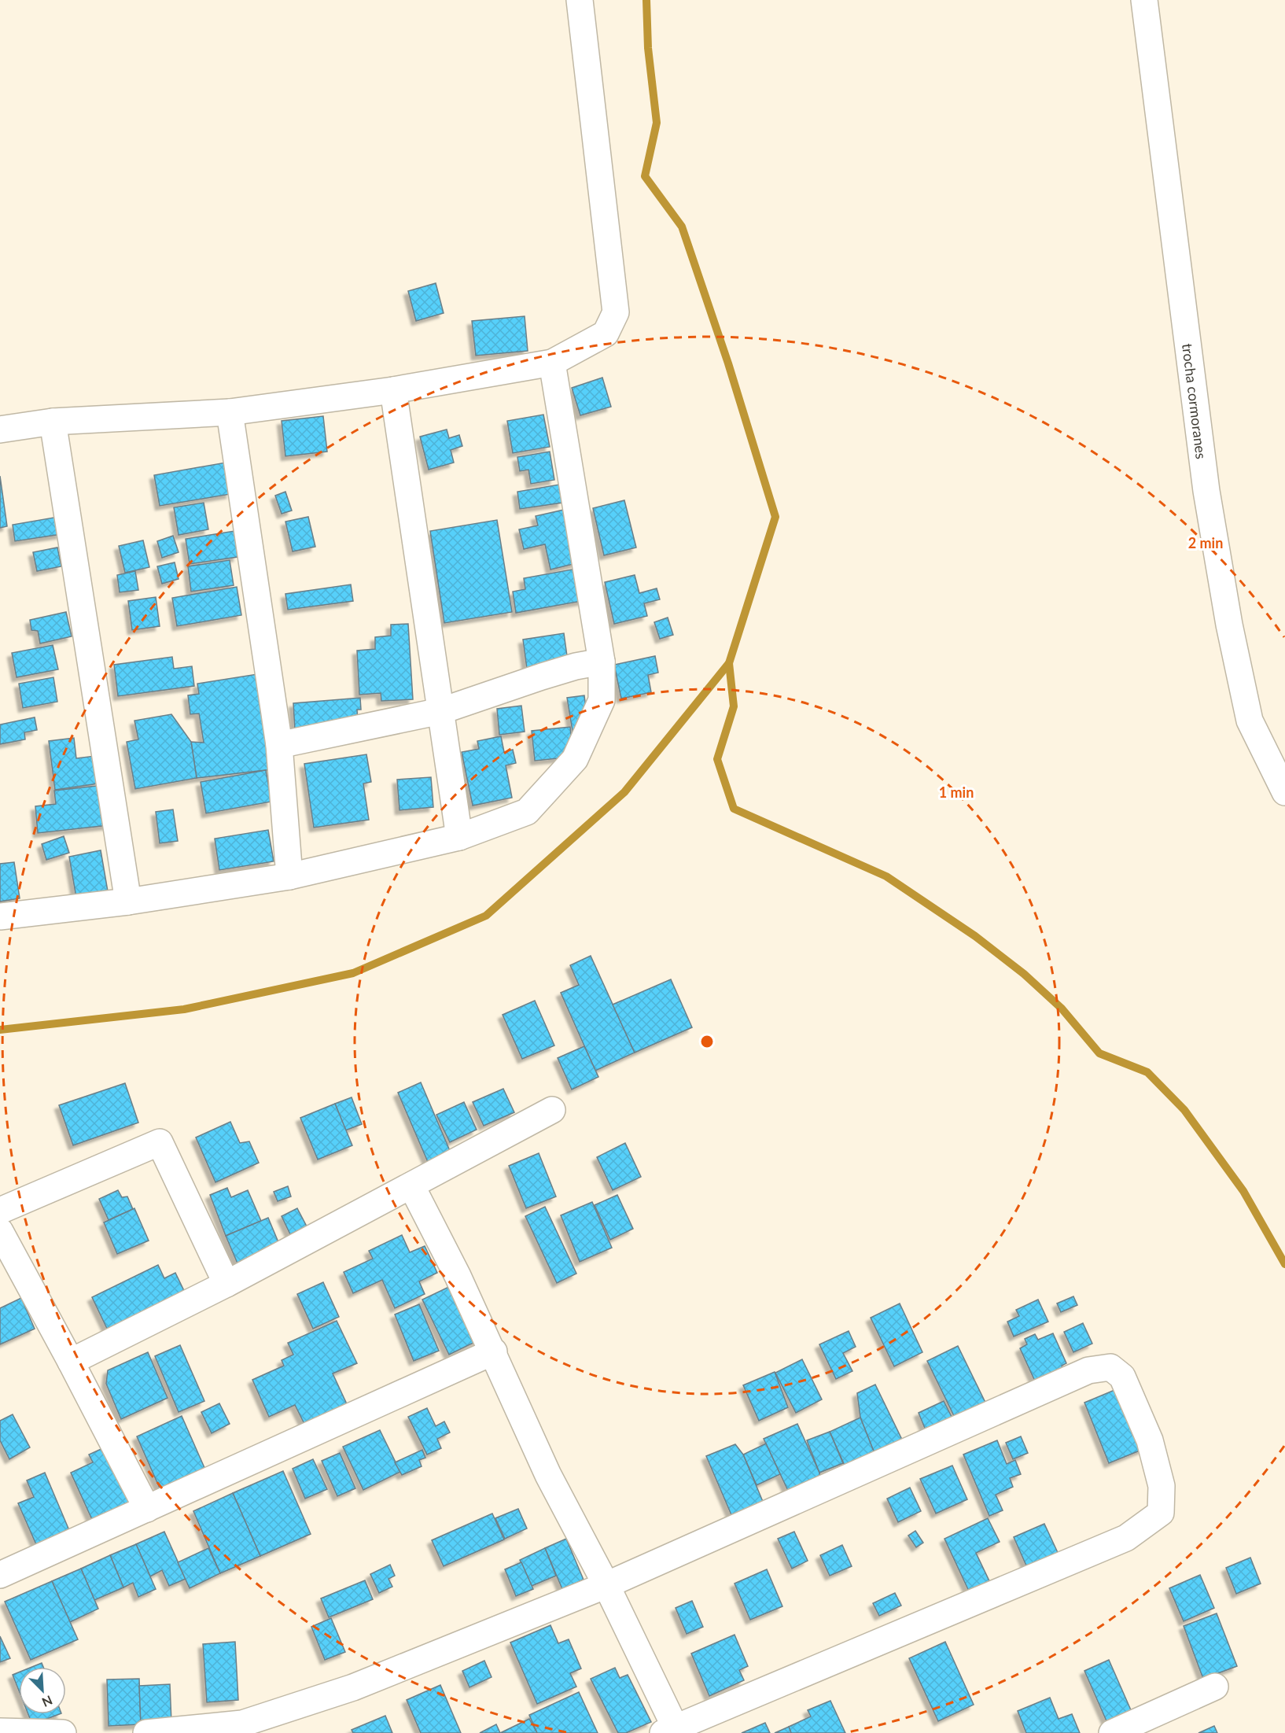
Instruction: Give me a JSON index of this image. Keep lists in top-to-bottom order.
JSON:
{
  "streets": {
    "street": ["trocha cormoranes"]
  },
  "north": "bottom right",
  "rings": ["2 min", "1 min"]
}
